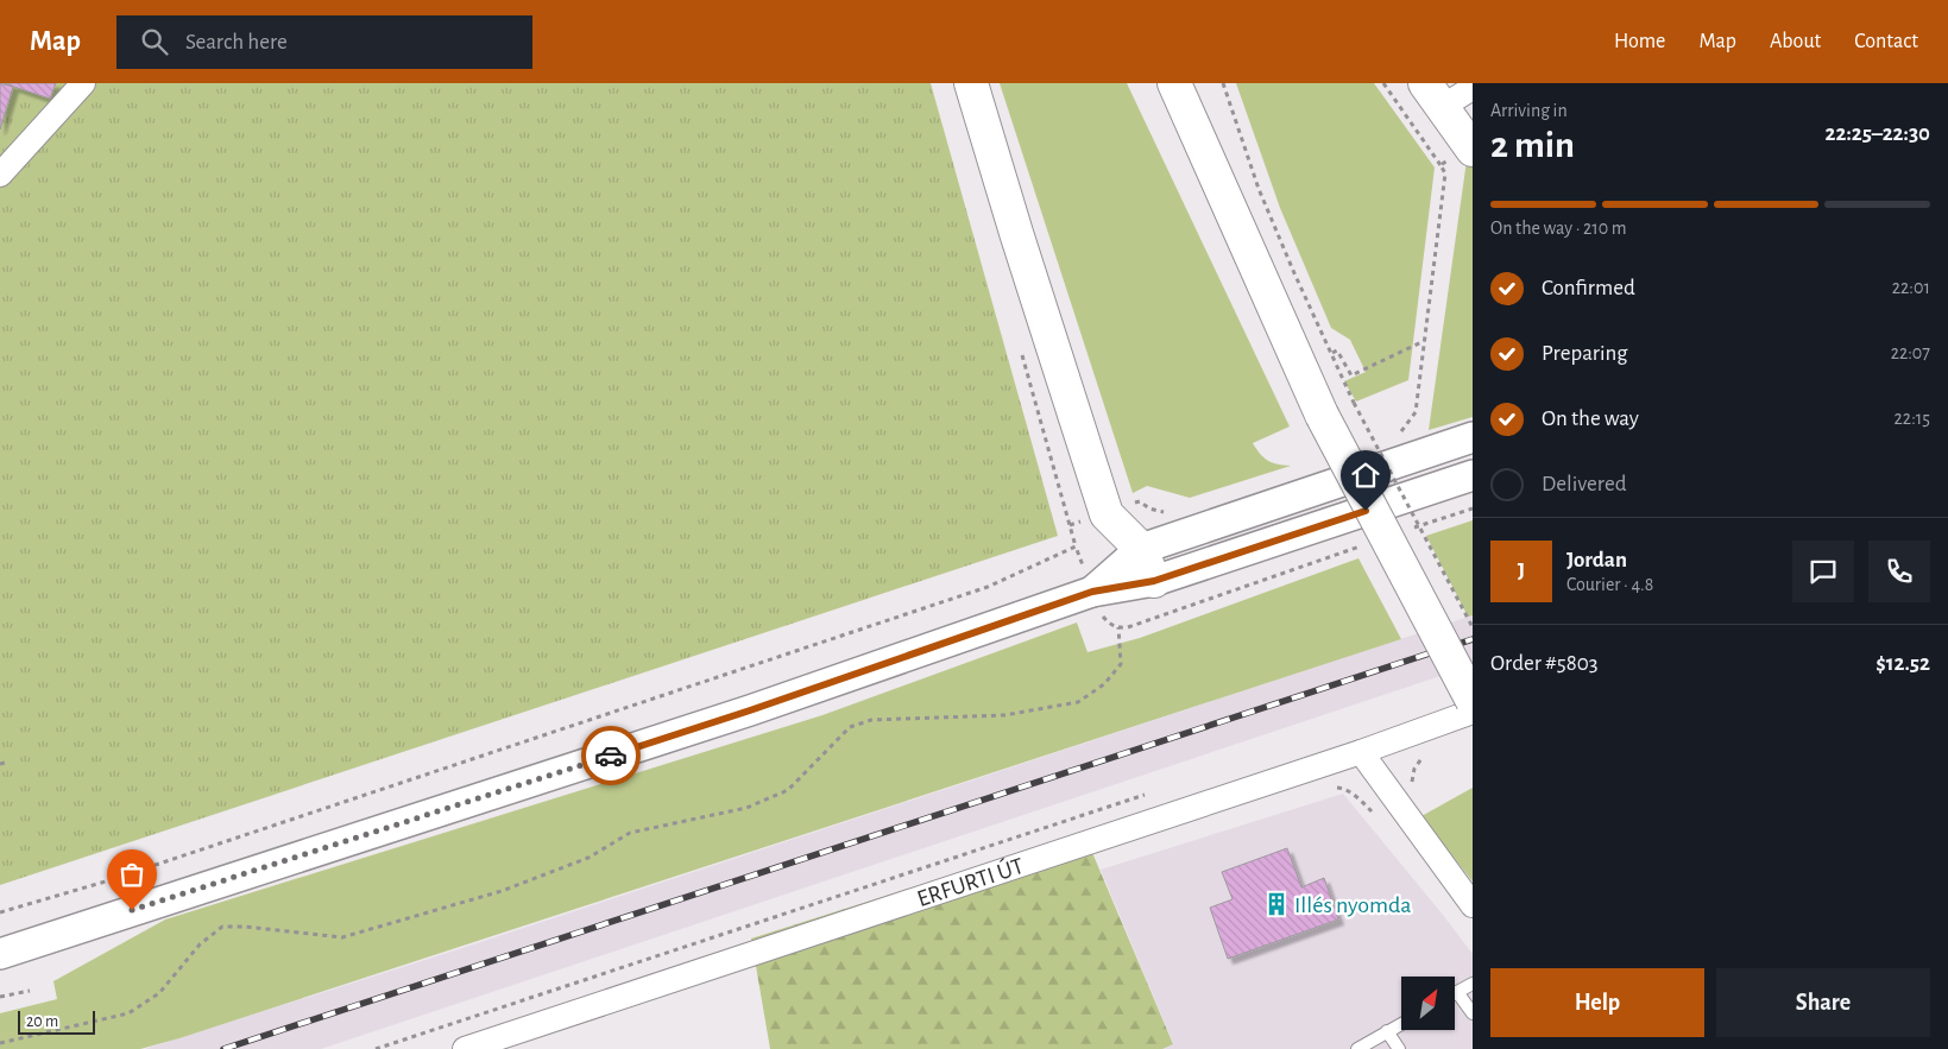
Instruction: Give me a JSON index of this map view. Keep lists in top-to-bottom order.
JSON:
{
  "streets": {
    "street": ["ERFURTI ÚT"]
  },
  "places": {
    "building": ["Illés nyomda"]
  },
  "scale_bar": "20 m",
  "north": "top right",
  "page": {
    "header": "Map",
    "search": "Search here",
    "nav": [
      "Home",
      "Map",
      "About",
      "Contact"
    ],
    "heading": ["2 min", "Arriving in", "22:25–22:30"],
    "panel": [
      "Jordan",
      "Courier · 4.8",
      "Order #5803",
      "$12.52"
    ],
    "bar": "On the way · 210 m",
    "list": [
      ["Confirmed", "22:01"],
      ["Preparing", "22:07"],
      ["On the way", "22:15"],
      "Delivered"
    ],
    "round": "J",
    "buttons": ["Help", "Share"],
    "scale": "20 m"
  }
}
